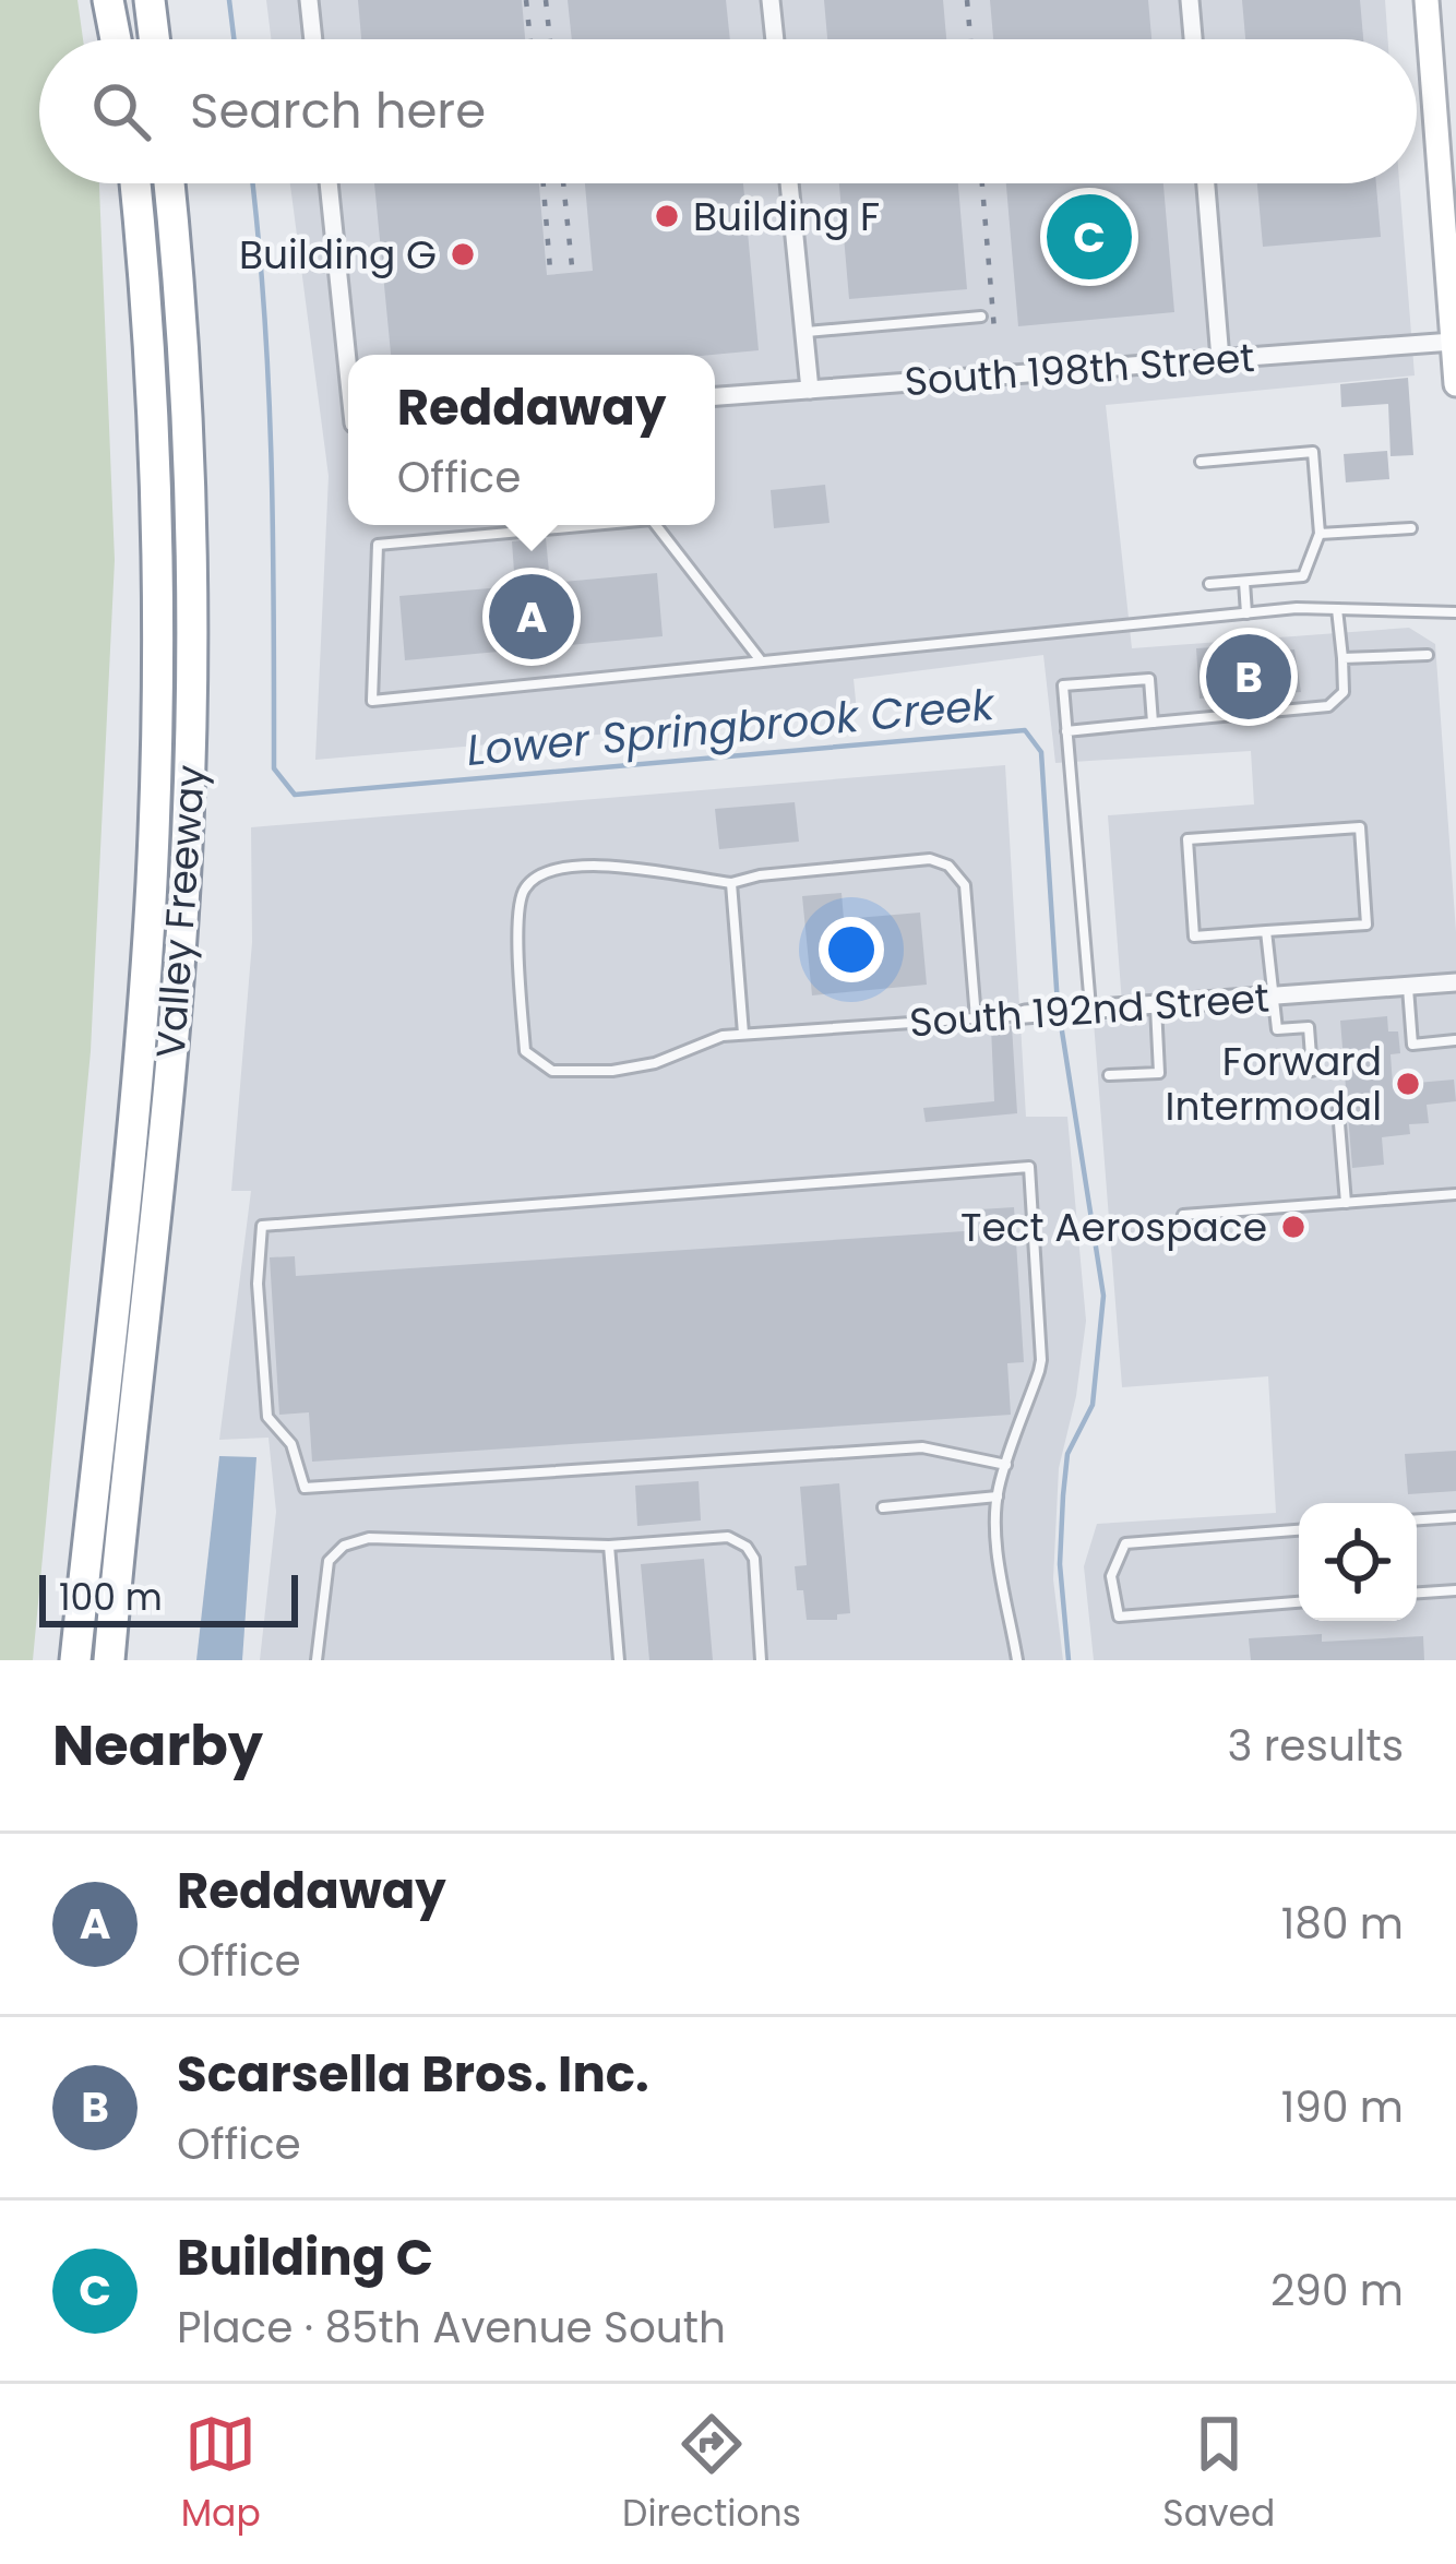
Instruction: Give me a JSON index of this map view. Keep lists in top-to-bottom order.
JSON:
{
  "streets": {
    "highway": ["Valley Freeway"],
    "street": ["South 198th Street", "South 192nd Street"]
  },
  "water": ["Lower Springbrook Creek"],
  "places": [
    "Building F",
    "Building G",
    "Forward Intermodal",
    "Tect Aerospace"
  ],
  "scale_bar": "100 m",
  "page": {
    "search": "Search here",
    "pins": ["C", "A", "B"],
    "popup": ["Reddaway", "Office"],
    "scale": "100 m",
    "heading": ["Nearby", "3 results"],
    "list": [
      {
        "mark": "A",
        "name": "Reddaway",
        "note": "Office",
        "value": "180 m"
      },
      {
        "mark": "B",
        "name": "Scarsella Bros. Inc.",
        "note": "Office",
        "value": "190 m"
      },
      {
        "mark": "C",
        "name": "Building C",
        "note": "Place · 85th Avenue South",
        "value": "290 m"
      }
    ],
    "nav": ["Map", "Directions", "Saved"]
  }
}
